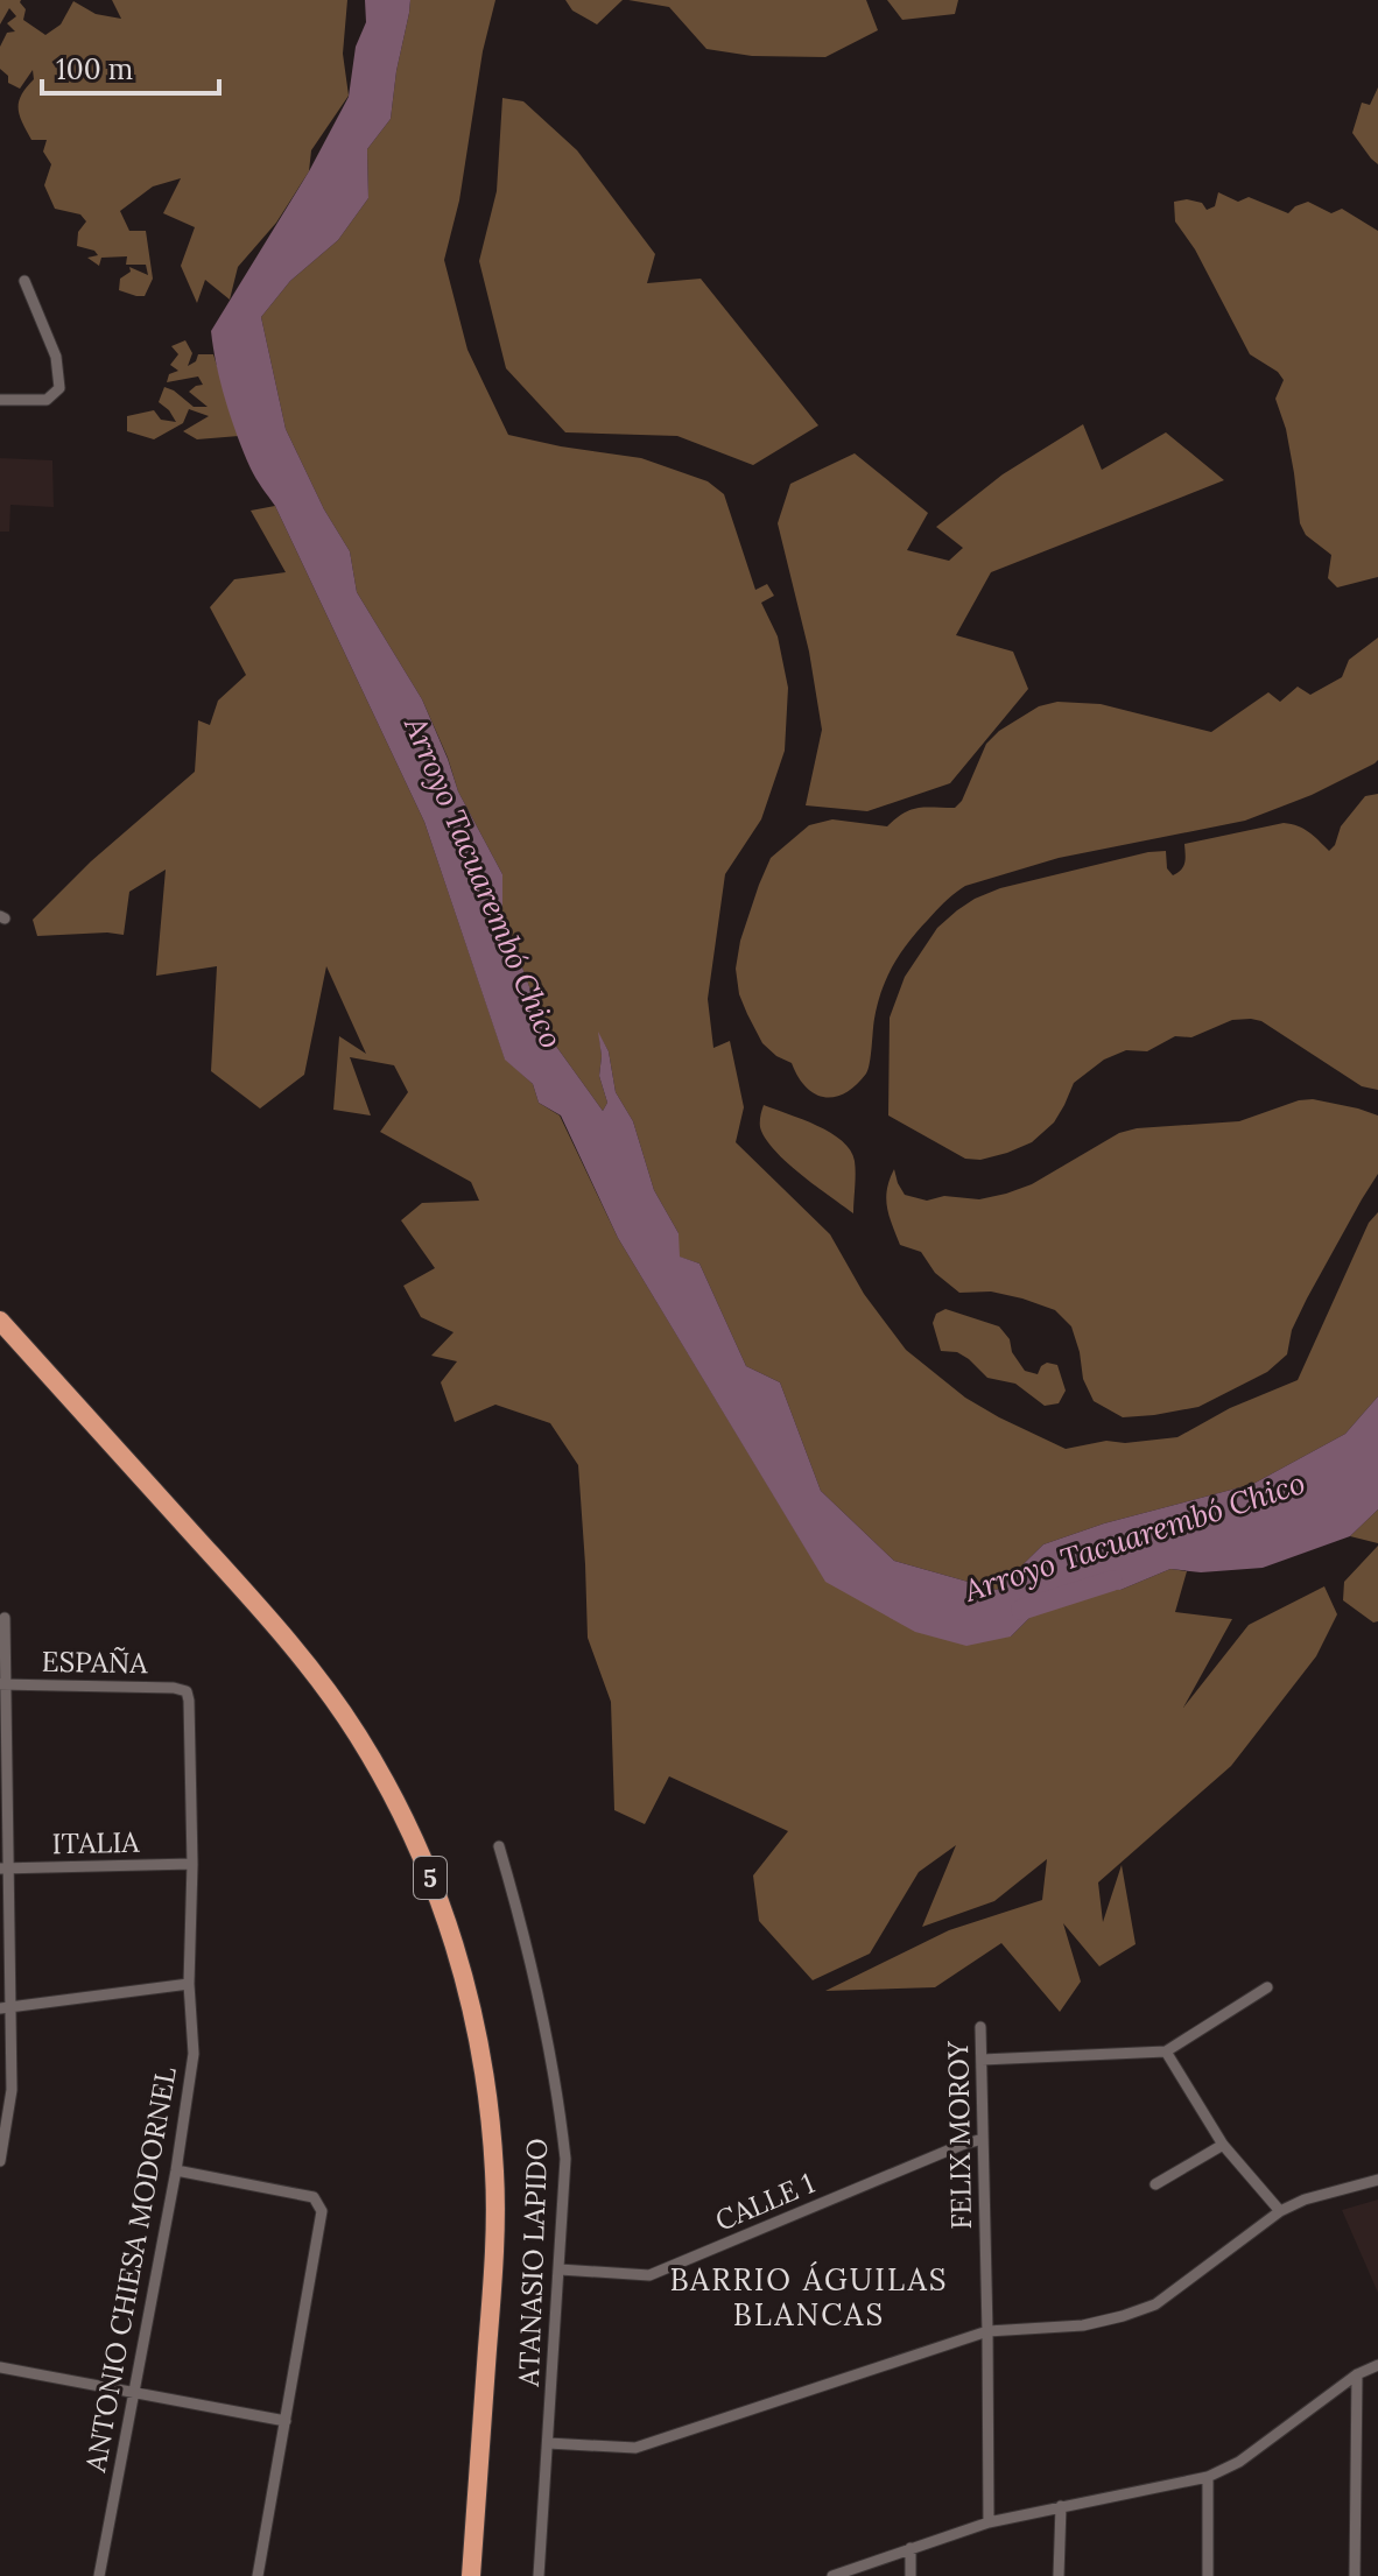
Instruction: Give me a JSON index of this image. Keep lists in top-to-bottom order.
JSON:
{
  "streets": {
    "highway": ["5"],
    "street": [
      "ESPAÑA",
      "ITALIA",
      "FELIX MOROY",
      "CALLE 1",
      "ATANASIO LAPIDO",
      "ANTONIO CHIESA MODORNEL"
    ]
  },
  "crossings": [
    ["ESPAÑA", "ANTONIO CHIESA MODORNEL"],
    ["ITALIA", "ANTONIO CHIESA MODORNEL"],
    ["FELIX MOROY", "CALLE 1"],
    ["CALLE 1", "ATANASIO LAPIDO"]
  ],
  "districts": ["BARRIO ÁGUILAS BLANCAS"],
  "water": ["Arroyo Tacuarembó Chico"],
  "scale_bar": "100 m"
}
